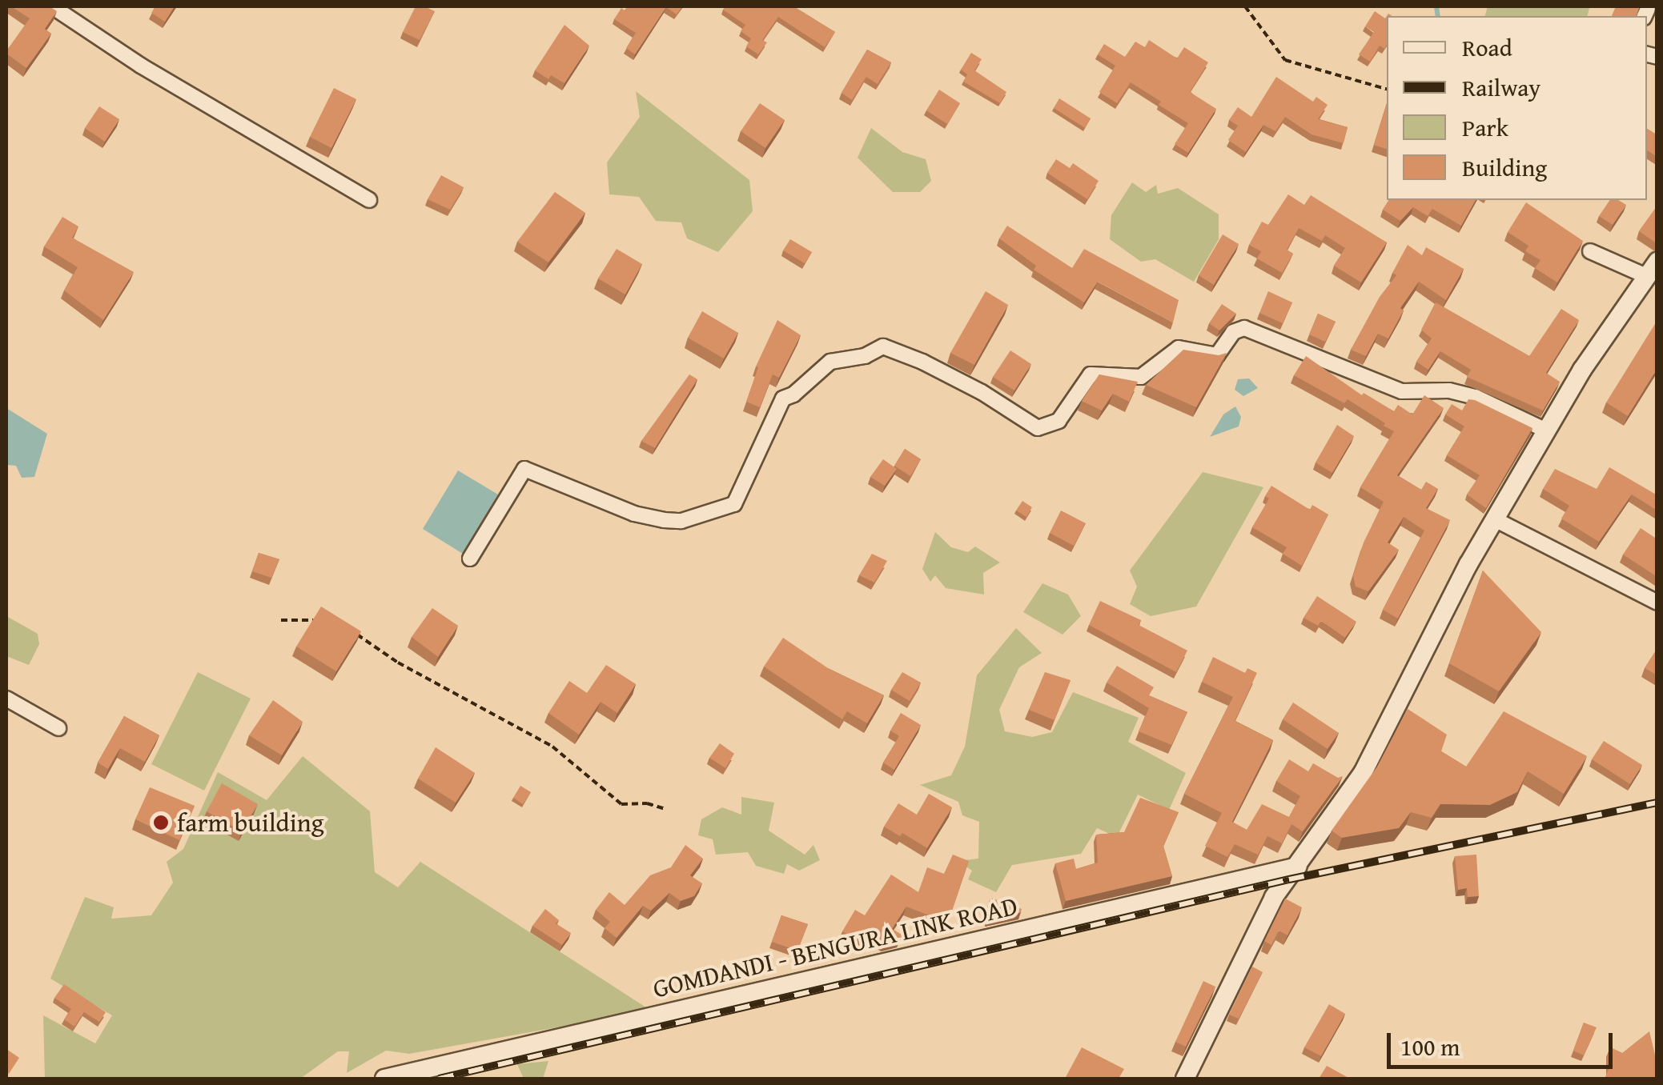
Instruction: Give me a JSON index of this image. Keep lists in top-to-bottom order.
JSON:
{
  "streets": {
    "main road": ["GOMDANDI - BENGURA LINK ROAD"]
  },
  "places": ["farm building"],
  "legend": [
    "Road",
    "Railway",
    "Park",
    "Building"
  ],
  "scale_bar": "100 m"
}
